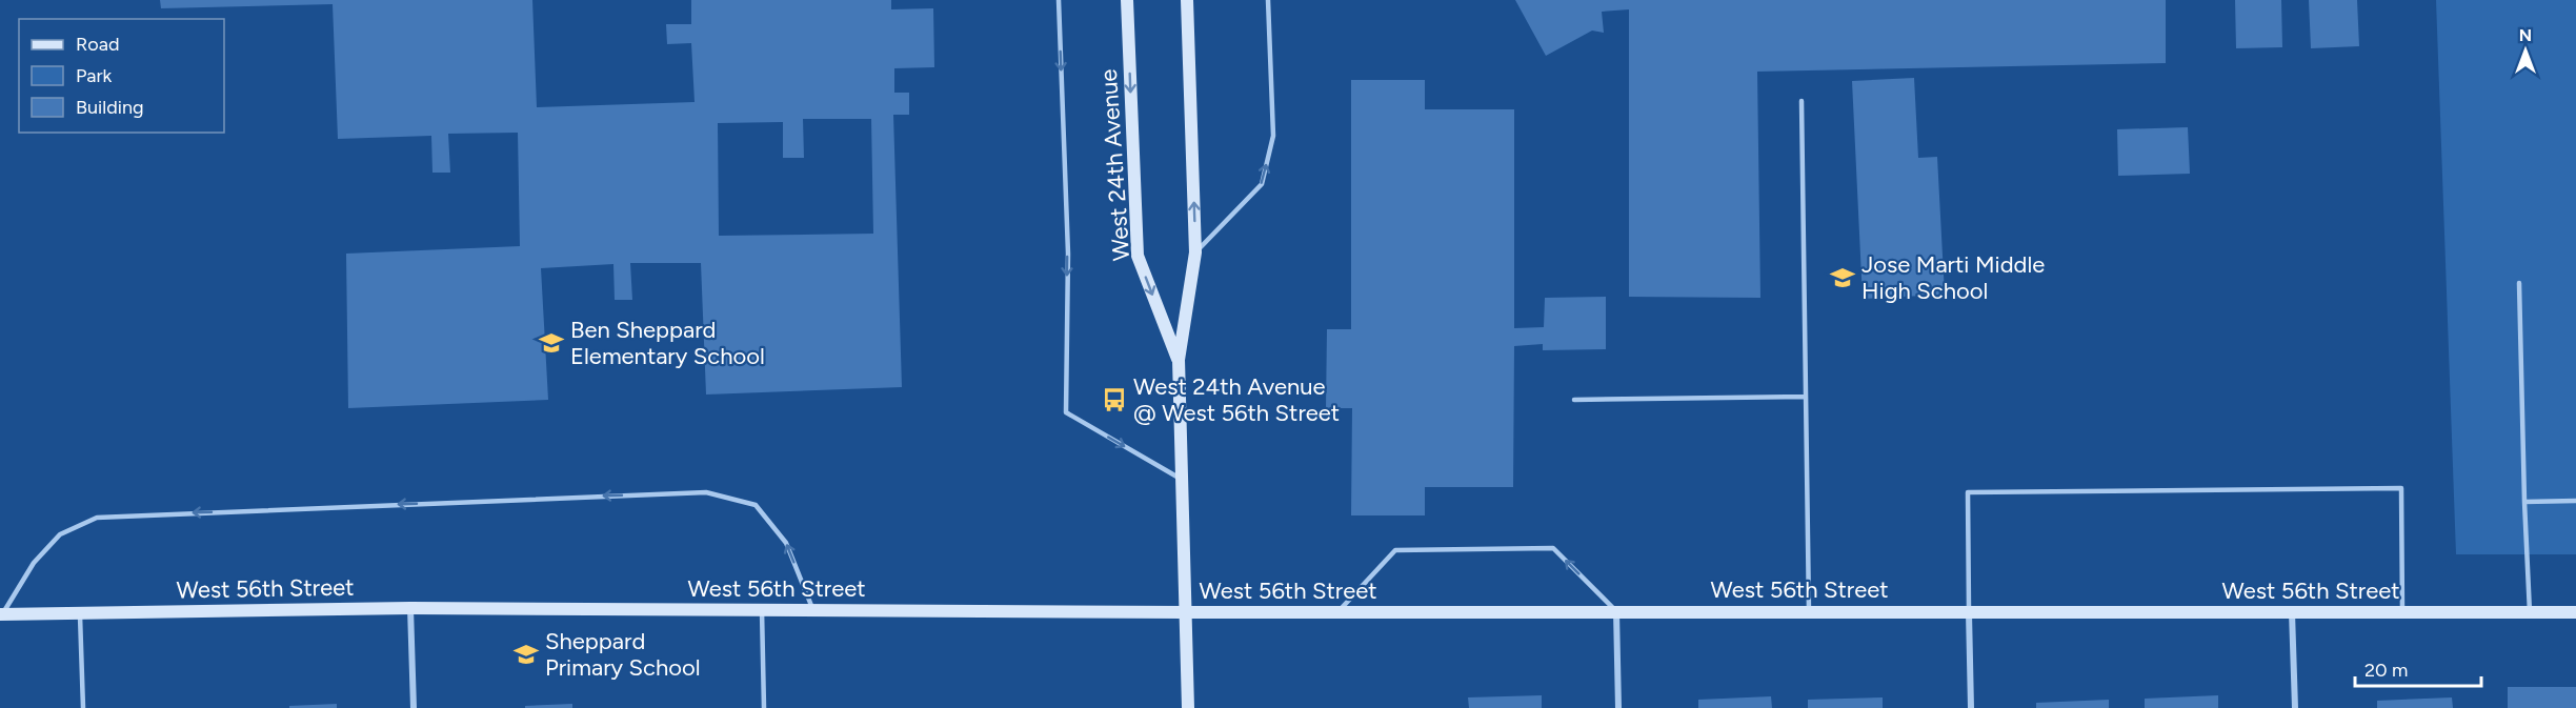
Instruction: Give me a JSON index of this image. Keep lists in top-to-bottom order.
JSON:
{
  "streets": {
    "street": ["West 24th Avenue", "West 56th Street"]
  },
  "crossings": [
    ["West 24th Avenue", "West 56th Street"]
  ],
  "places": {
    "school or university": ["Jose Marti Middle High School", "Ben Sheppard Elementary School", "Sheppard Primary School"],
    "bus stop": ["West 24th Avenue @ West 56th Street"]
  },
  "legend": ["Road", "Park", "Building"],
  "scale_bar": "20 m",
  "north": "top"
}
